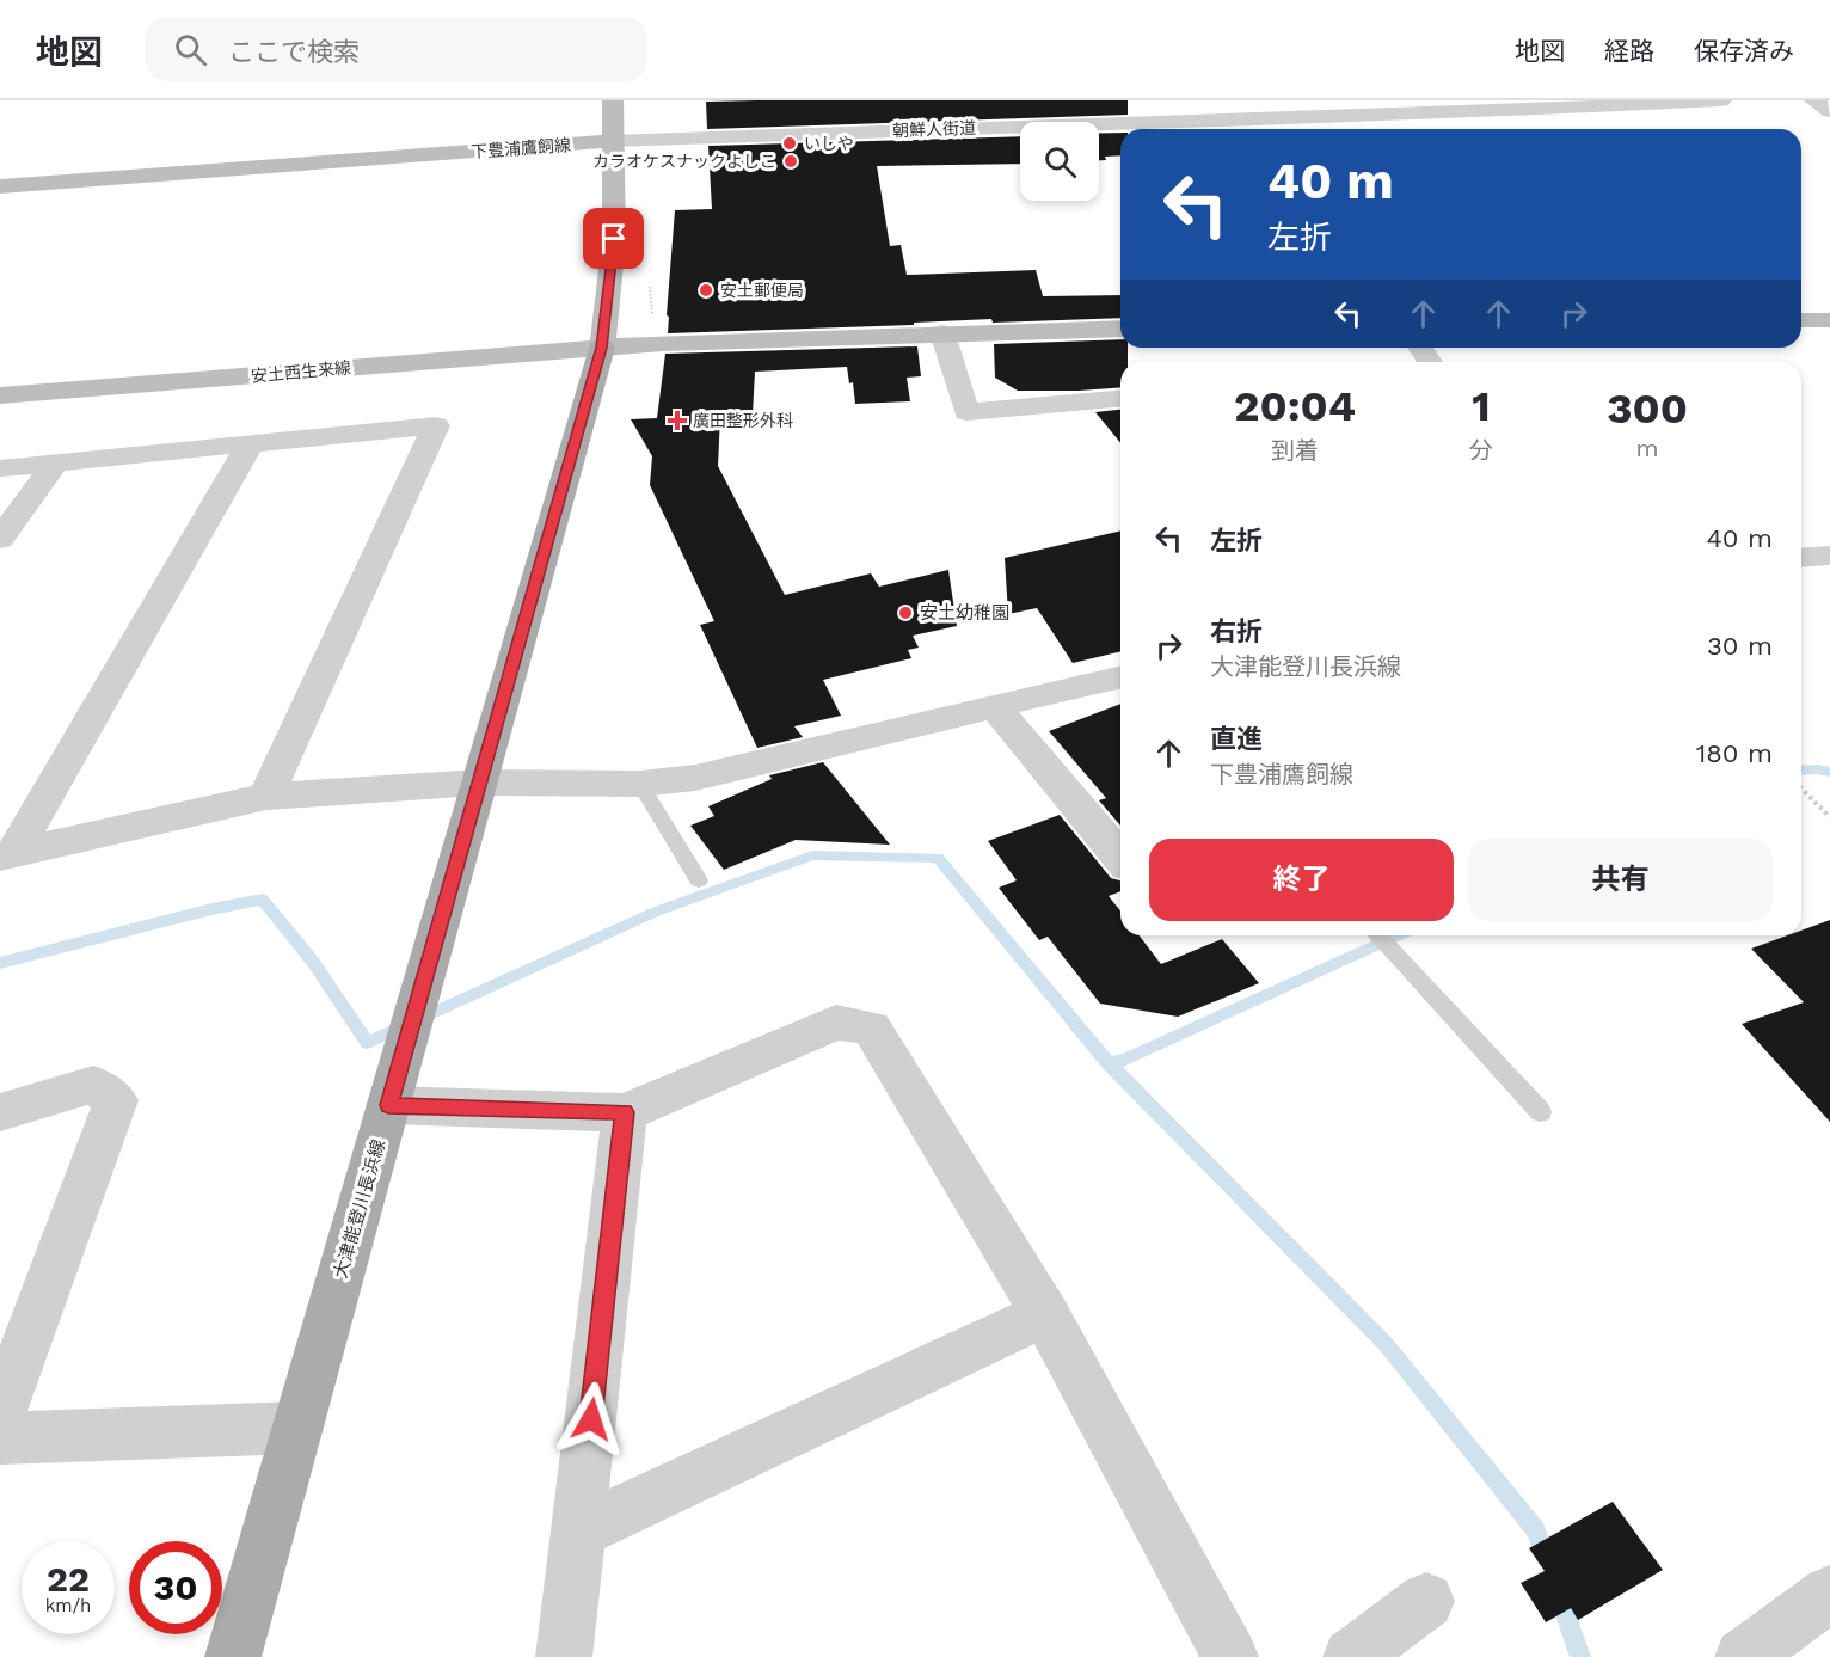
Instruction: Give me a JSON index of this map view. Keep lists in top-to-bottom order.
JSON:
{
  "streets": {
    "main road": ["下豊浦鷹飼線", "安土西生来線", "大津能登川長浜線"],
    "street": ["朝鮮人街道"]
  },
  "crossings": [
    ["朝鮮人街道", "下豊浦鷹飼線"],
    ["安土西生来線", "大津能登川長浜線"]
  ],
  "places": {
    "other": [
      "いしや",
      "カラオケスナックよしこ",
      "安土郵便局",
      "安土幼稚園"
    ],
    "health": ["廣田整形外科"]
  },
  "page": {
    "header": "地図",
    "search": "ここで検索",
    "nav": ["地図", "経路", "保存済み"],
    "turn": ["40 m", "左折"],
    "eta": [
      "20:04",
      "到着",
      "1",
      "分",
      "300",
      "m"
    ],
    "list": [
      {
        "name": "左折",
        "value": "40 m"
      },
      {
        "name": "右折",
        "note": "大津能登川長浜線",
        "value": "30 m"
      },
      {
        "name": "直進",
        "note": "下豊浦鷹飼線",
        "value": "180 m"
      }
    ],
    "buttons": ["終了", "共有"],
    "speed": "22 km/h",
    "limit": "30"
  }
}
